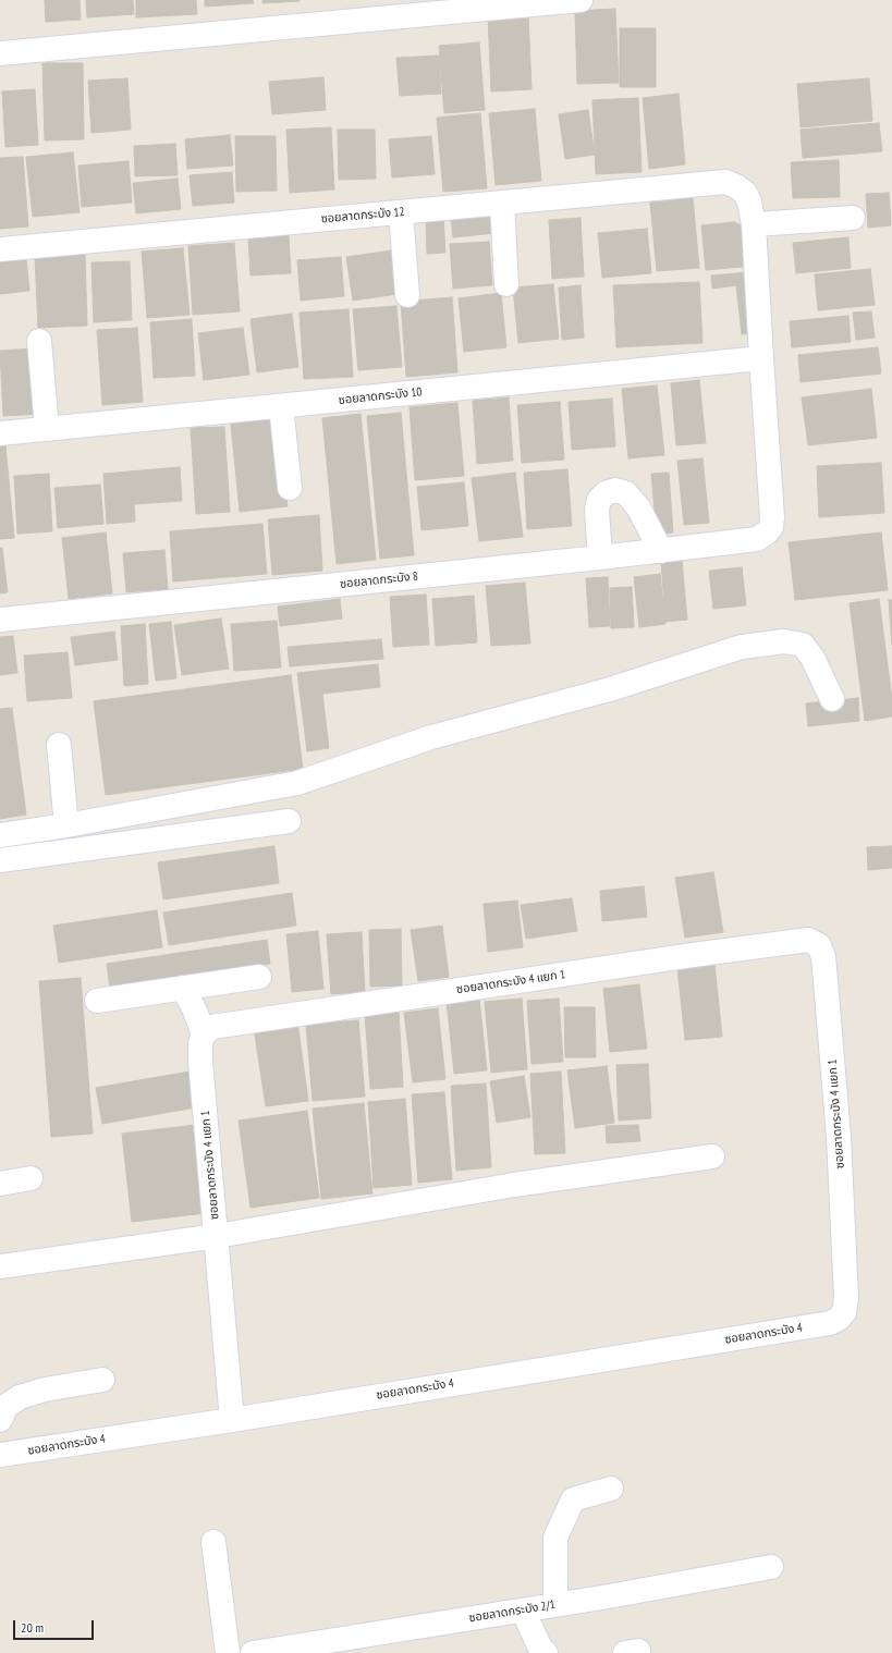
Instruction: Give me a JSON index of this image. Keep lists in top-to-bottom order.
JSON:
{
  "streets": {
    "street": [
      "ซอยลาดกระบัง 12",
      "ซอยลาดกระบัง 10",
      "ซอยลาดกระบัง 8",
      "ซอยลาดกระบัง 4 แยก 1",
      "ซอยลาดกระบัง 4",
      "ซอยลาดกระบัง 2/1"
    ]
  },
  "crossings": [
    ["ซอยลาดกระบัง 10", "ซอยลาดกระบัง 8"],
    ["ซอยลาดกระบัง 4 แยก 1", "ซอยลาดกระบัง 4"]
  ],
  "scale_bar": "20 m"
}
